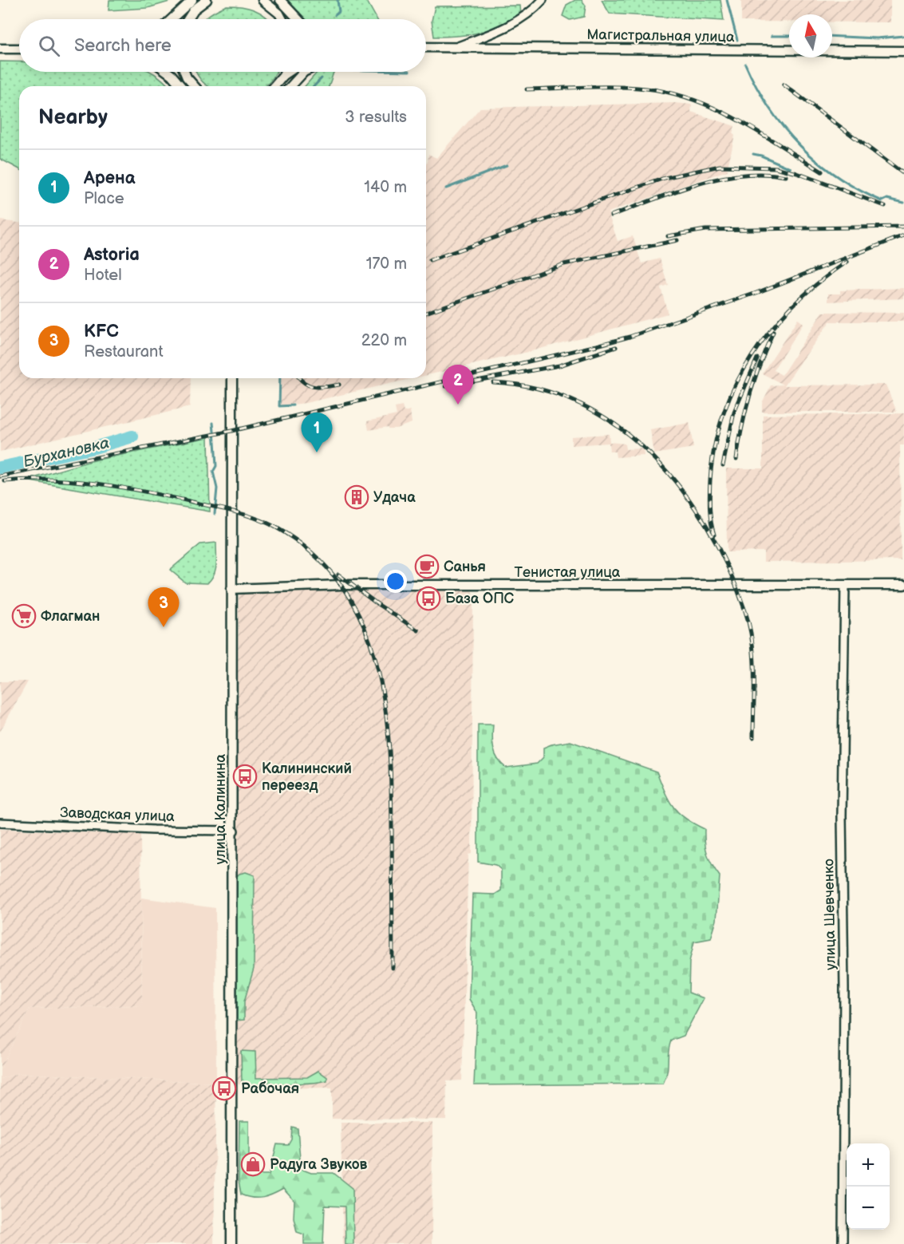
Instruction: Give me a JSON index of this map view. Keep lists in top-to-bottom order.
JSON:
{
  "streets": {
    "main road": ["Магистральная улица", "Тенистая улица", "улица Калинина"],
    "street": ["Заводская улица", "улица Шевченко"]
  },
  "crossings": [
    ["Тенистая улица", "улица Калинина"],
    ["Тенистая улица", "улица Шевченко"],
    ["улица Калинина", "Заводская улица"]
  ],
  "water": ["Бурхановка"],
  "places": {
    "building": ["Удача"],
    "cafe": ["Санья"],
    "bus stop": ["База ОПС", "Калининский переезд", "Рабочая"],
    "supermarket": ["Флагман"],
    "shop": ["Радуга Звуков"]
  },
  "north": "top",
  "page": {
    "search": "Search here",
    "heading": ["Nearby", "3 results"],
    "list": [
      {
        "mark": "1",
        "name": "Арена",
        "note": "Place",
        "value": "140 m"
      },
      {
        "mark": "2",
        "name": "Astoria",
        "note": "Hotel",
        "value": "170 m"
      },
      {
        "mark": "3",
        "name": "KFC",
        "note": "Restaurant",
        "value": "220 m"
      }
    ],
    "pins": ["2", "1", "3"],
    "map_buttons": ["+", "−"]
  }
}
